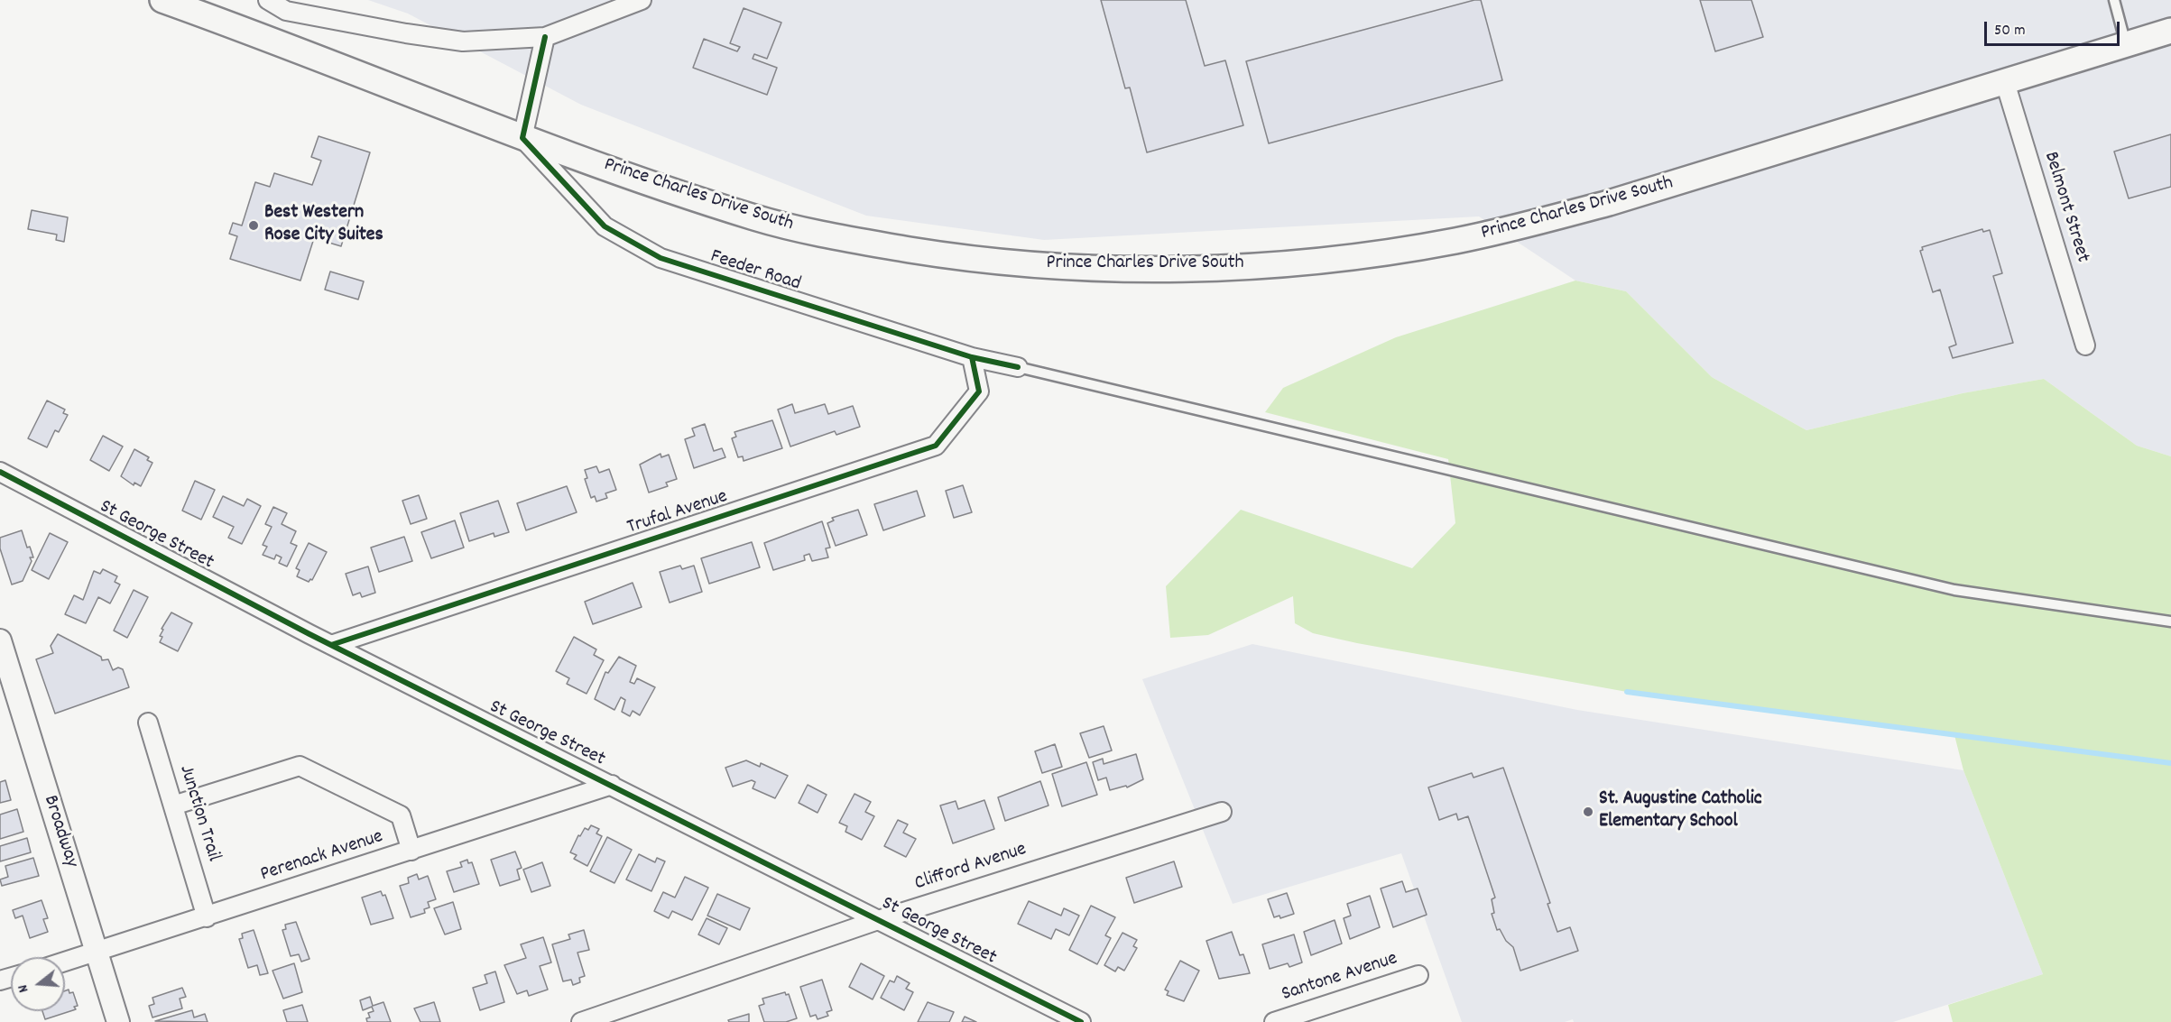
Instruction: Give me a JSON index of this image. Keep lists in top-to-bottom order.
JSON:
{
  "streets": {
    "main road": ["Prince Charles Drive South"],
    "street": [
      "Belmont Street",
      "Feeder Road",
      "Trufal Avenue",
      "St George Street",
      "Junction Trail",
      "Broadway",
      "Perenack Avenue",
      "Clifford Avenue",
      "Santone Avenue"
    ]
  },
  "crossings": [
    ["Prince Charles Drive South", "Belmont Street"],
    ["Prince Charles Drive South", "Feeder Road"],
    ["Feeder Road", "Trufal Avenue"],
    ["Trufal Avenue", "St George Street"],
    ["St George Street", "Perenack Avenue"],
    ["St George Street", "Clifford Avenue"],
    ["Junction Trail", "Perenack Avenue"],
    ["Broadway", "Perenack Avenue"]
  ],
  "places": ["Best Western Rose City Suites", "St. Augustine Catholic Elementary School"],
  "scale_bar": "50 m",
  "north": "left"
}
